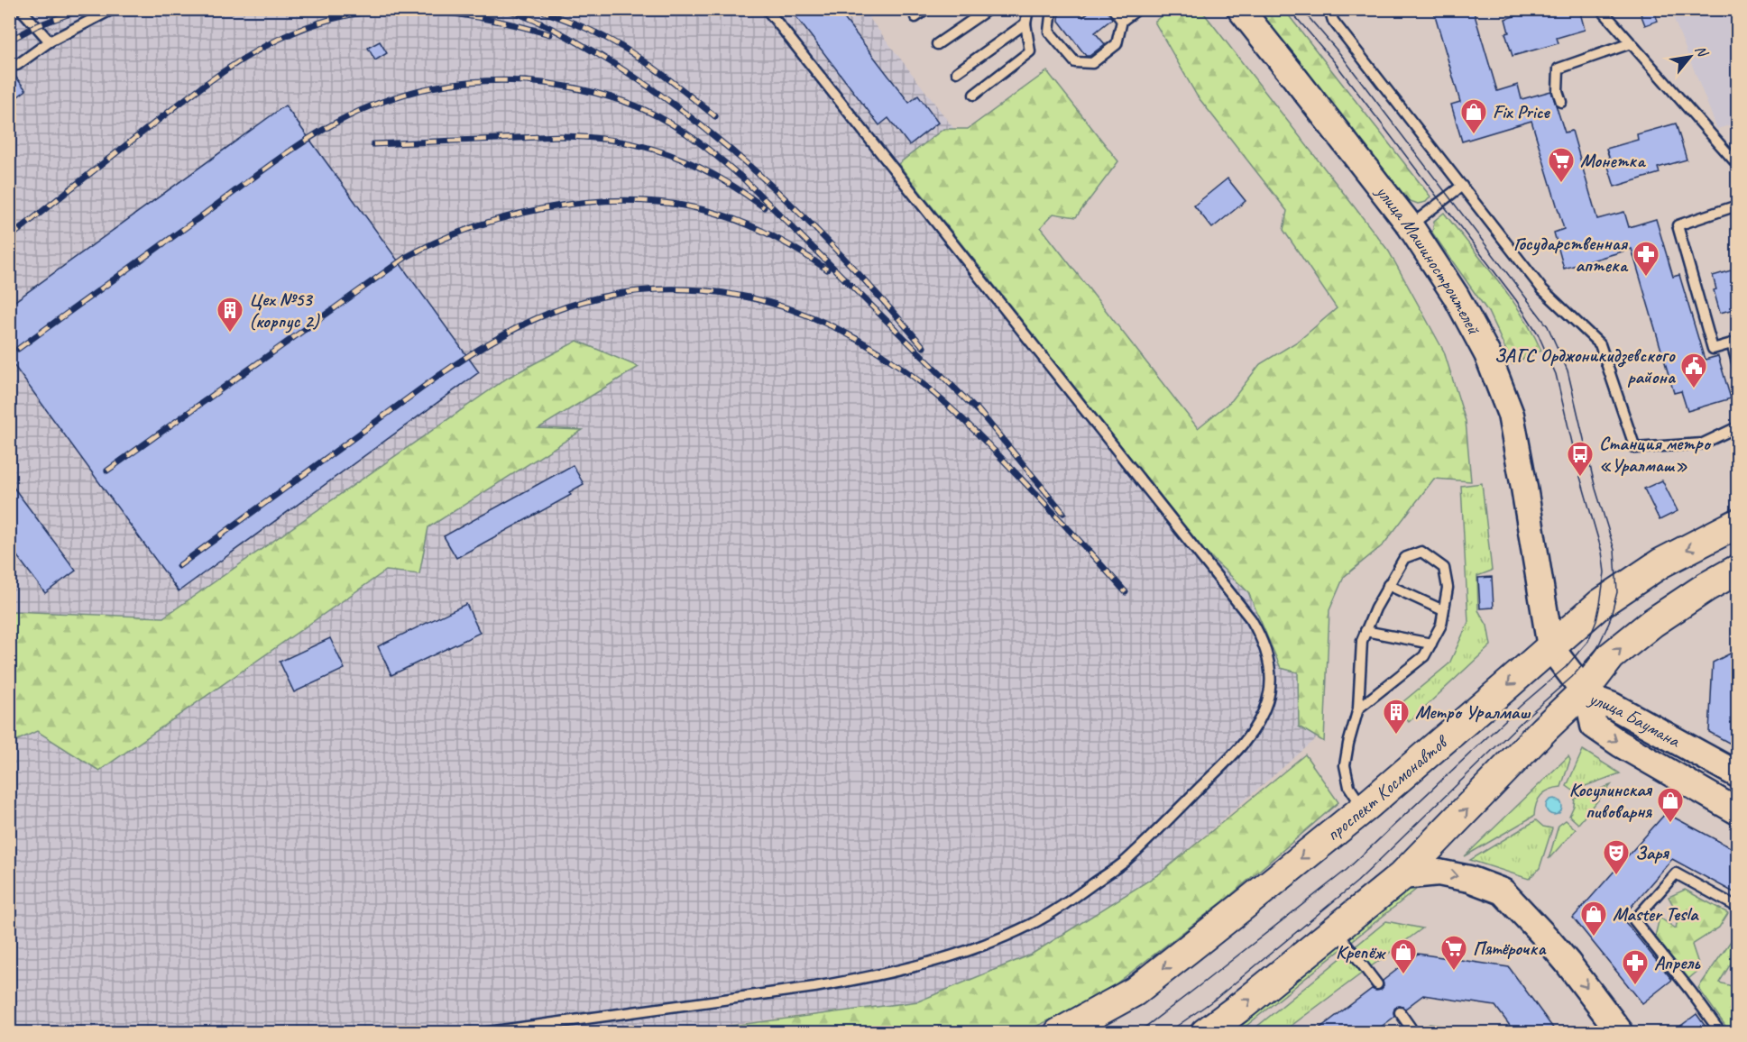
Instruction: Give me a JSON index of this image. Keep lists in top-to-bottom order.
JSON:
{
  "streets": {
    "main road": ["улица Машиностроителей", "улица Баумана", "проспект Космонавтов"]
  },
  "crossings": [
    ["улица Машиностроителей", "улица Баумана"],
    ["улица Машиностроителей", "проспект Космонавтов"]
  ],
  "places": {
    "shop": [
      "Fix Price",
      "Косулинская пивоварня",
      "Master Tesla",
      "Крепёж"
    ],
    "supermarket": ["Монетка", "Пятёрочка"],
    "pharmacy": ["Государственная аптека", "Апрель"],
    "building": ["Цех №53 (корпус 2)", "Метро Уралмаш"],
    "public building": ["ЗАГС Орджоникидзевского района"],
    "bus stop": ["Станция метро «Уралмаш»"],
    "theatre": ["Заря"]
  },
  "north": "top right"
}
